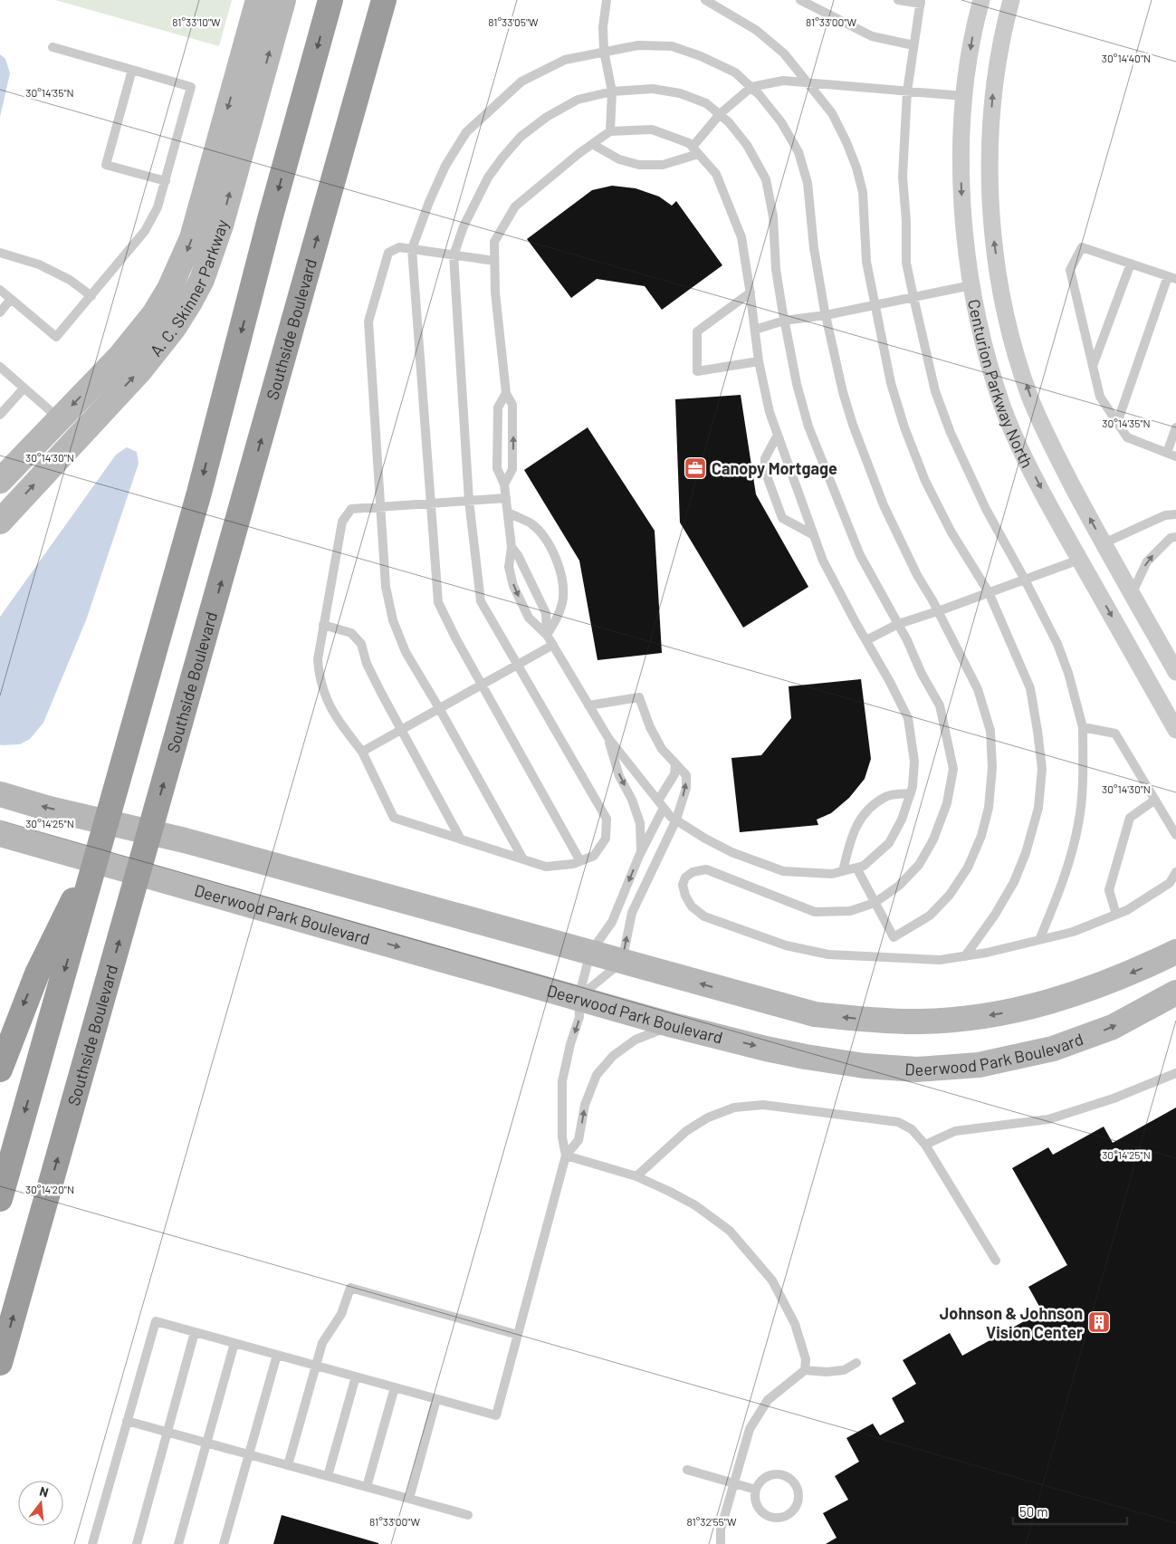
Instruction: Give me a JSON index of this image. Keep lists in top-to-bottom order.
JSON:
{
  "streets": {
    "highway": ["Southside Boulevard"],
    "main road": ["A. C. Skinner Parkway", "Deerwood Park Boulevard"],
    "street": ["Centurion Parkway North"]
  },
  "crossings": [
    ["Southside Boulevard", "Deerwood Park Boulevard"]
  ],
  "places": {
    "office": ["Canopy Mortgage"],
    "building": ["Johnson & Johnson Vision Center"]
  },
  "scale_bar": "50 m",
  "north": "top",
  "coordinates": [
    "81°33'10\"W",
    "81°33'05\"W",
    "81°33'00\"W",
    "30°14'40\"N",
    "30°14'35\"N",
    "30°14'30\"N",
    "30°14'25\"N",
    "30°14'20\"N",
    "81°32'55\"W"
  ]
}
